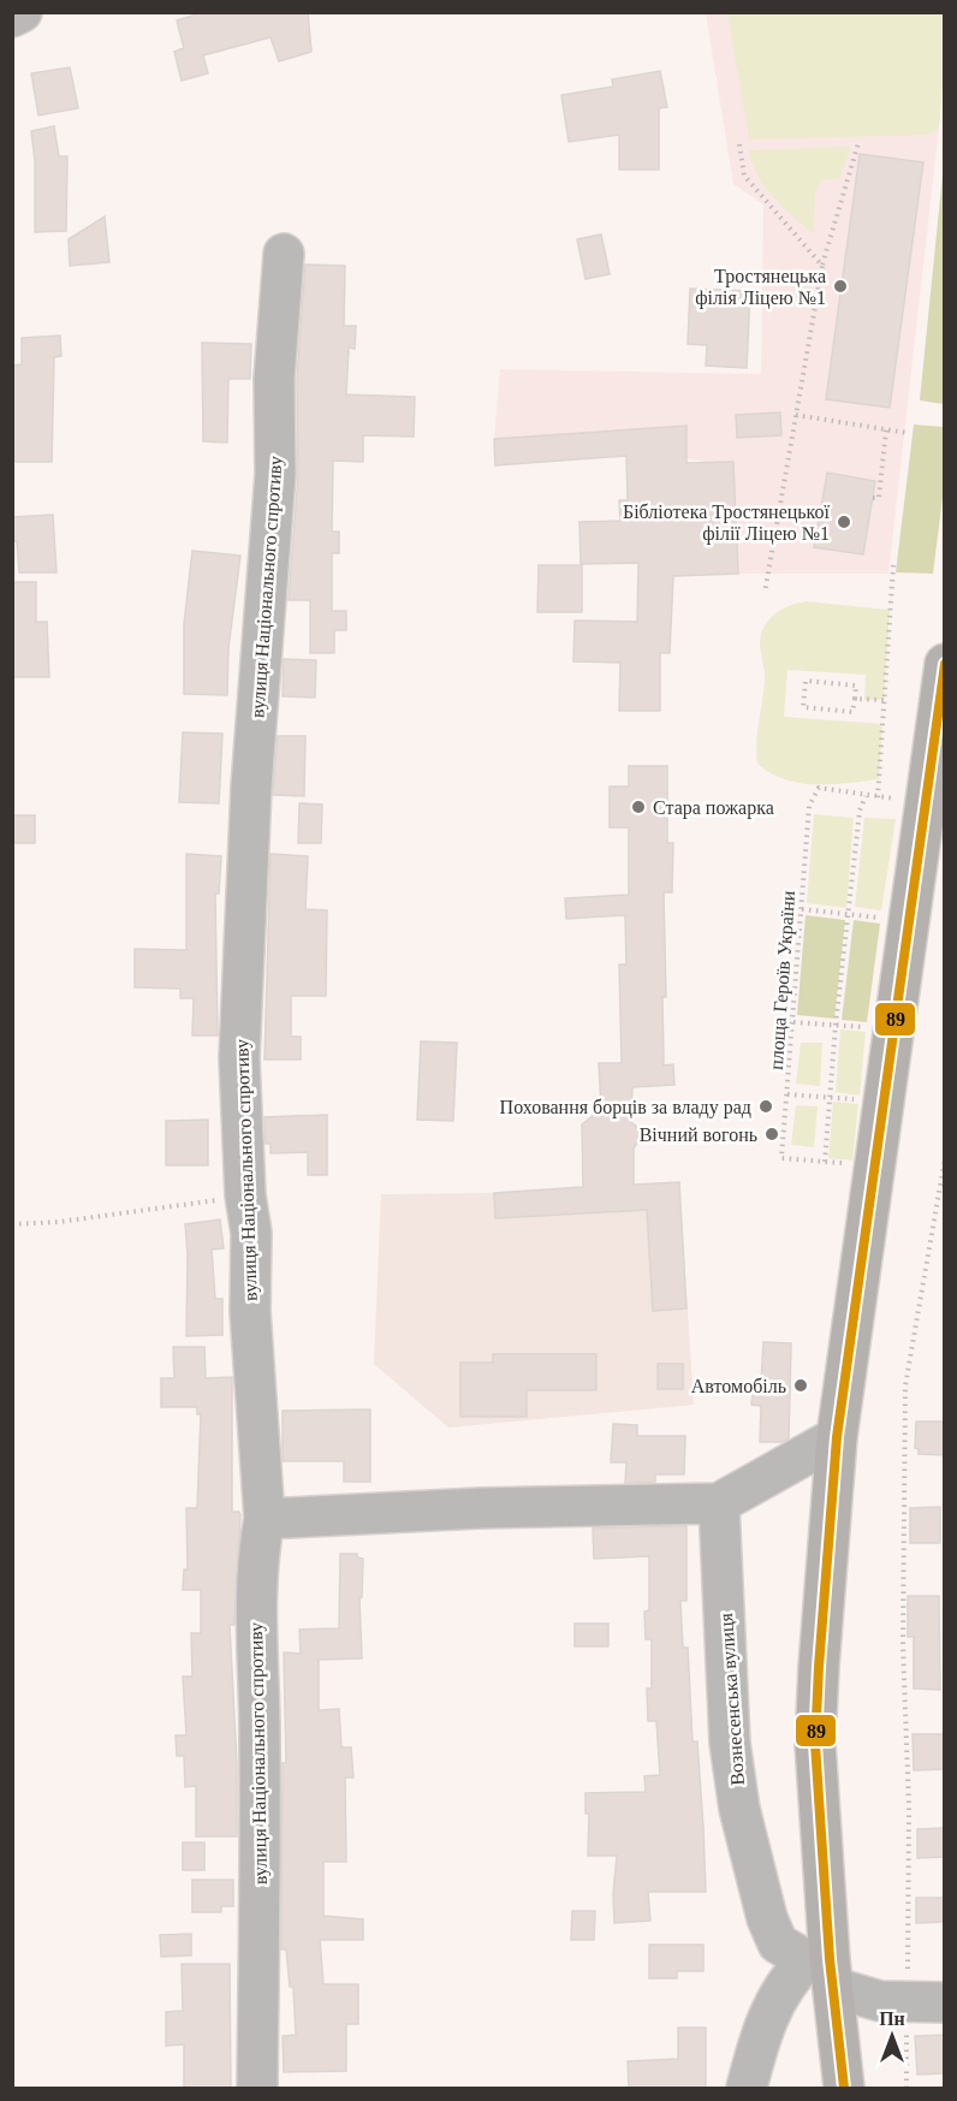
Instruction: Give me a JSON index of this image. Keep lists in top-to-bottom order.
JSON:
{
  "streets": {
    "street": ["вулиця Національного спротиву", "Вознесенська вулиця"],
    "path": ["площа Героїв України"]
  },
  "places": [
    "Тростянецька філія Ліцею №1",
    "Бібліотека Тростянецької філії Ліцею №1",
    "Стара пожарка",
    "Поховання борців за владу рад",
    "Вічний вогонь",
    "Автомобіль"
  ],
  "lines": ["transit line 89"],
  "north": "top"
}
